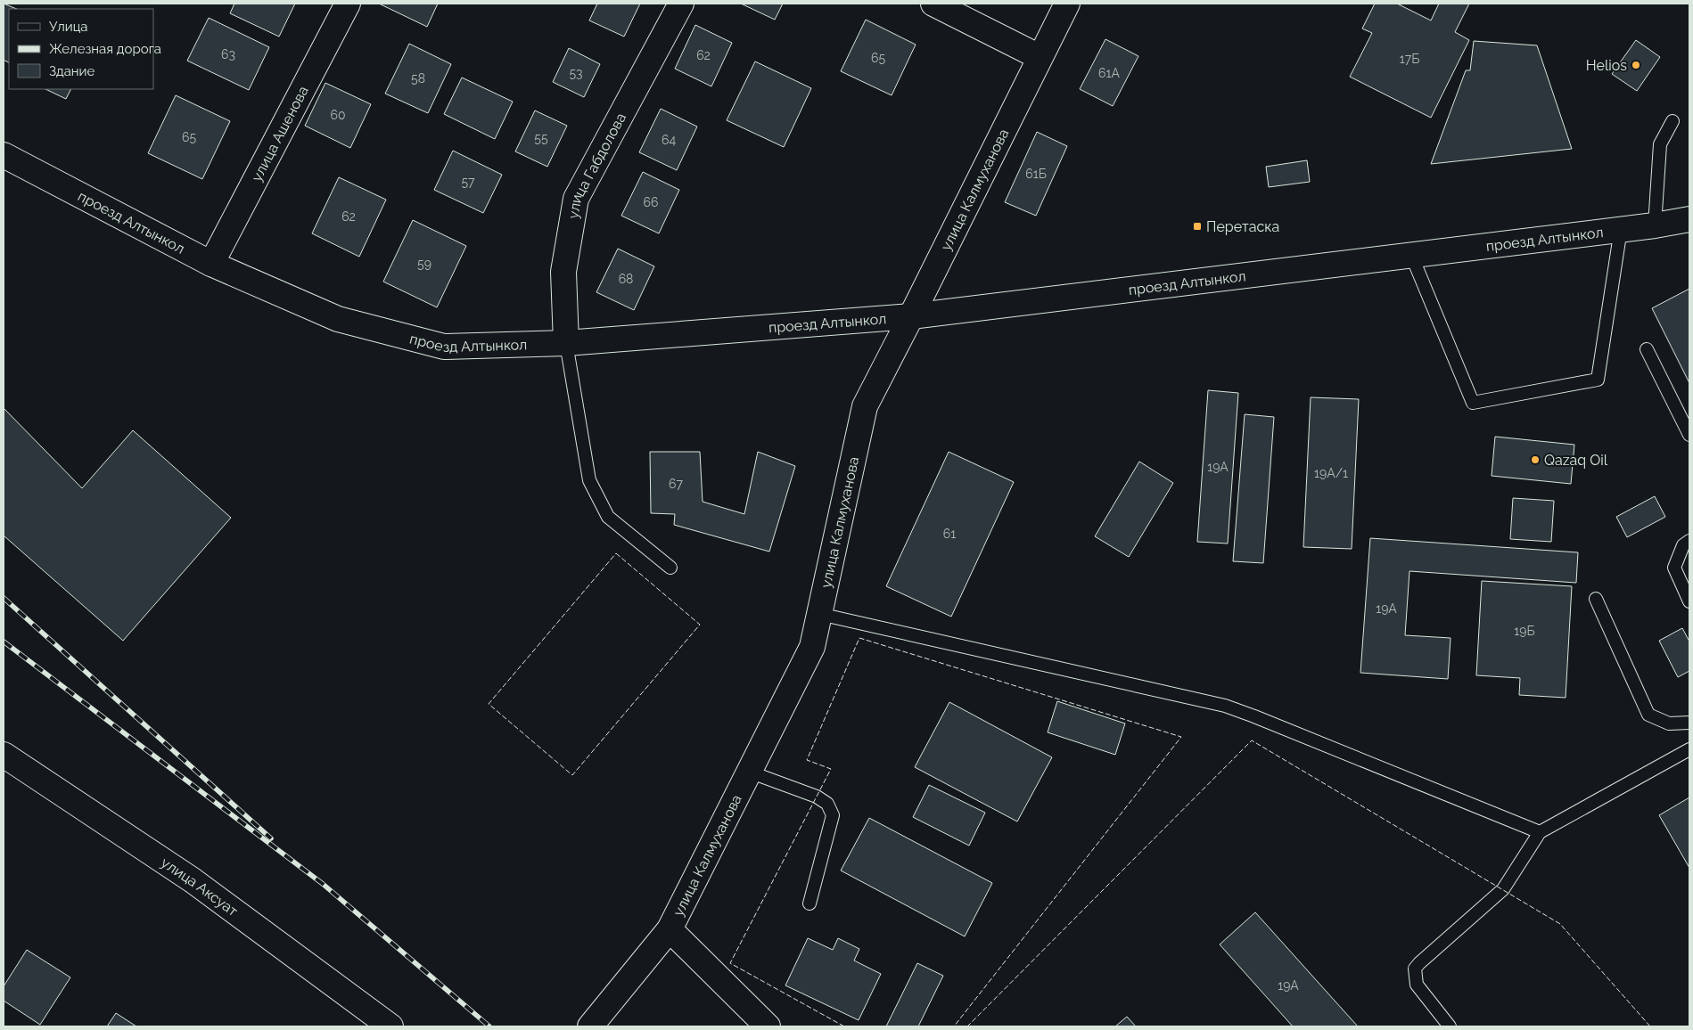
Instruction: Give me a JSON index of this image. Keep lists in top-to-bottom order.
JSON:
{
  "streets": {
    "street": [
      "улица Ашенова",
      "улица Габдолова",
      "улица Калмуханова",
      "проезд Алтынкол",
      "улица Аксуат"
    ]
  },
  "crossings": [
    ["улица Ашенова", "проезд Алтынкол"],
    ["улица Габдолова", "проезд Алтынкол"],
    ["улица Калмуханова", "проезд Алтынкол"]
  ],
  "places": {
    "other": ["Helios", "Qazaq Oil"],
    "transit": ["Перетаска"]
  },
  "house_numbers": [
    "63",
    "62",
    "65",
    "17Б",
    "53",
    "61А",
    "58",
    "60",
    "65",
    "55",
    "64",
    "61Б",
    "57",
    "66",
    "62",
    "59",
    "68",
    "19А",
    "19А/1",
    "67",
    "61",
    "19А",
    "19Б",
    "19А"
  ],
  "legend": ["Улица", "Железная дорога", "Здание"]
}
